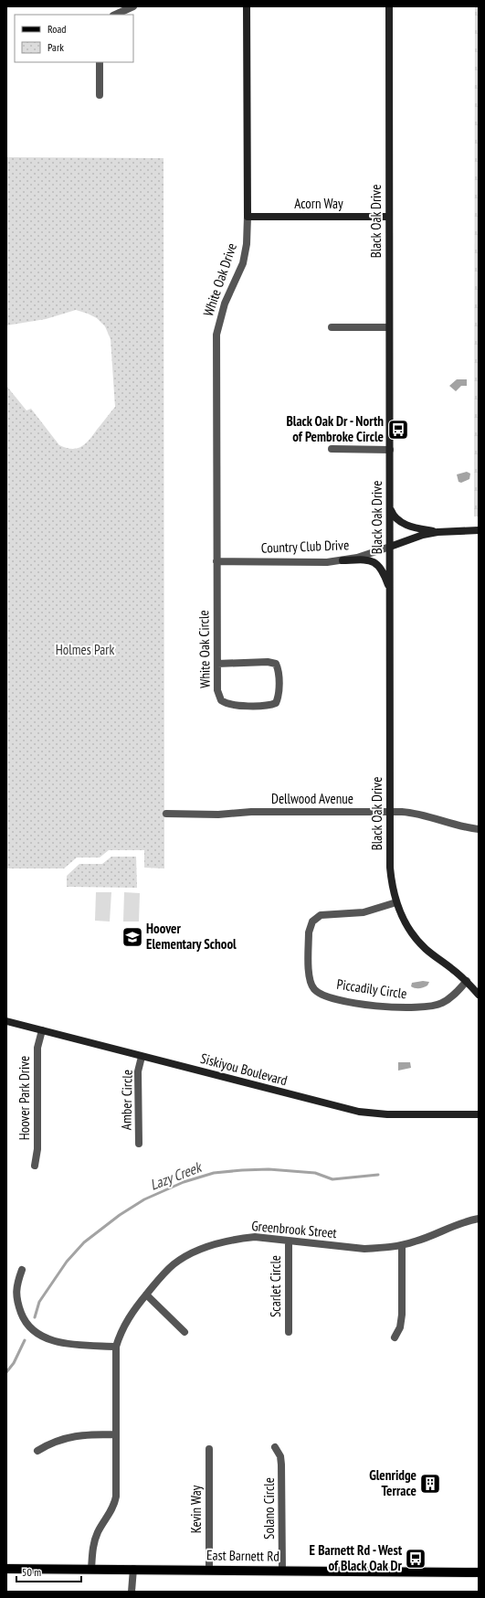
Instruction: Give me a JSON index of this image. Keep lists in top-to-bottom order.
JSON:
{
  "streets": {
    "main road": ["East Barnett Rd"],
    "street": [
      "Acorn Way",
      "Black Oak Drive",
      "White Oak Drive",
      "Country Club Drive",
      "White Oak Circle",
      "Dellwood Avenue",
      "Piccadily Circle",
      "Siskiyou Boulevard",
      "Hoover Park Drive",
      "Amber Circle",
      "Greenbrook Street",
      "Scarlet Circle",
      "Solano Circle",
      "Kevin Way"
    ]
  },
  "crossings": [
    ["Acorn Way", "Black Oak Drive"],
    ["Acorn Way", "White Oak Drive"],
    ["Black Oak Drive", "Country Club Drive"],
    ["Black Oak Drive", "Dellwood Avenue"],
    ["Black Oak Drive", "Piccadily Circle"],
    ["White Oak Drive", "Country Club Drive"],
    ["White Oak Drive", "White Oak Circle"],
    ["Country Club Drive", "White Oak Circle"],
    ["Siskiyou Boulevard", "Hoover Park Drive"],
    ["Siskiyou Boulevard", "Amber Circle"],
    ["Greenbrook Street", "Scarlet Circle"],
    ["Greenbrook Street", "East Barnett Rd"],
    ["Solano Circle", "East Barnett Rd"],
    ["Kevin Way", "East Barnett Rd"]
  ],
  "water": ["Lazy Creek"],
  "parks": ["Holmes Park"],
  "places": {
    "bus stop": ["Black Oak Dr - North of Pembroke Circle", "E Barnett Rd - West of Black Oak Dr"],
    "school or university": ["Hoover Elementary School"],
    "building": ["Glenridge Terrace"]
  },
  "legend": ["Road", "Park"],
  "scale_bar": "50 m"
}
